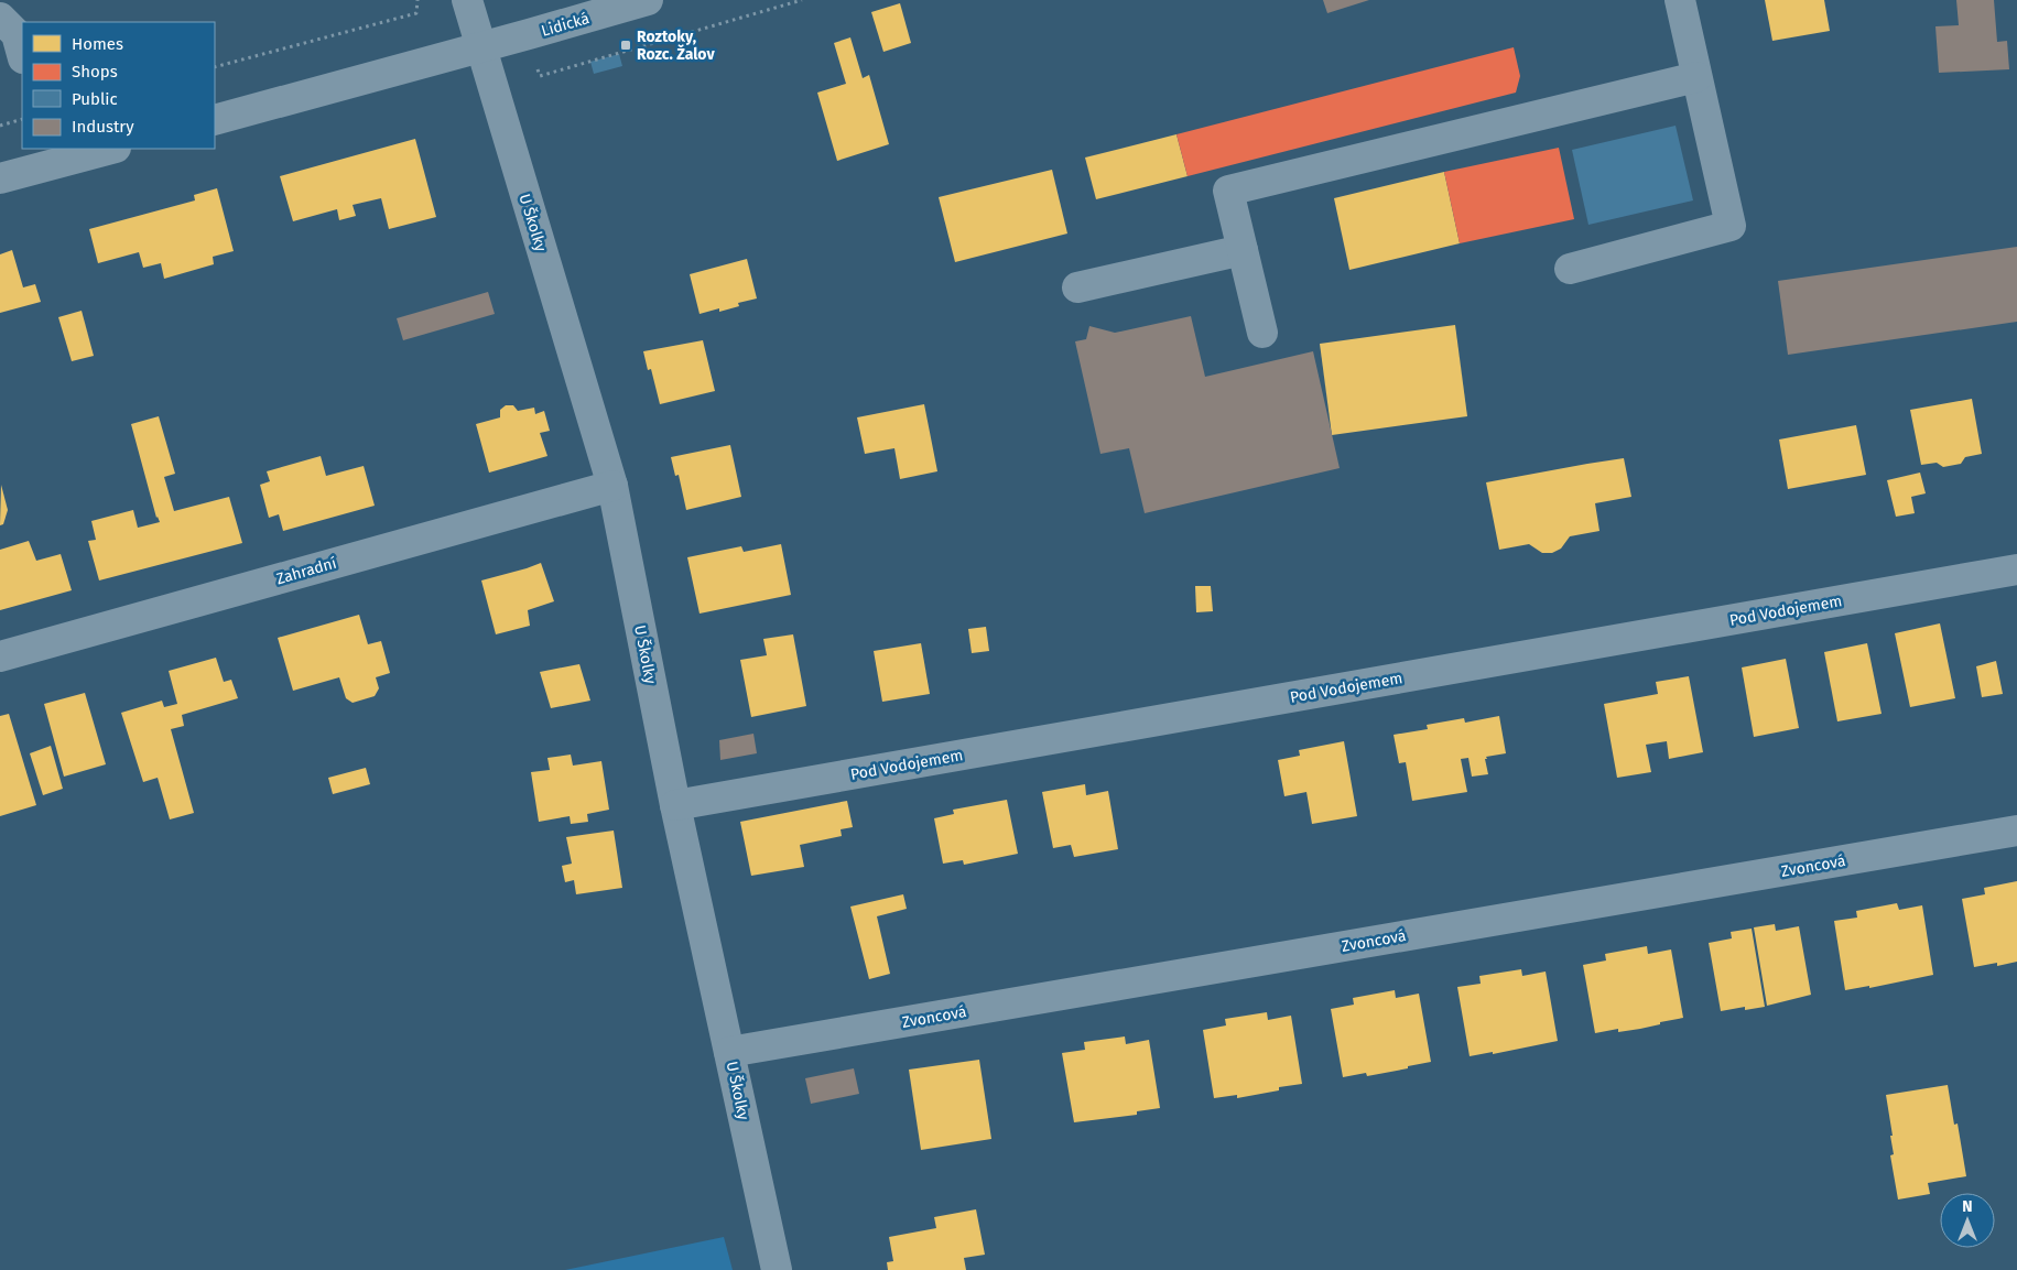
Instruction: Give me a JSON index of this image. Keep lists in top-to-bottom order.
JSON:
{
  "streets": {
    "street": [
      "Lidická",
      "U Školky",
      "Zahradní",
      "Pod Vodojemem",
      "Zvoncová"
    ]
  },
  "crossings": [
    ["Lidická", "U Školky"],
    ["U Školky", "Zahradní"],
    ["U Školky", "Pod Vodojemem"],
    ["U Školky", "Zvoncová"]
  ],
  "places": {
    "transit": ["Roztoky, Rozc. Žalov"]
  },
  "legend": [
    "Homes",
    "Shops",
    "Public",
    "Industry"
  ],
  "north": "top"
}
